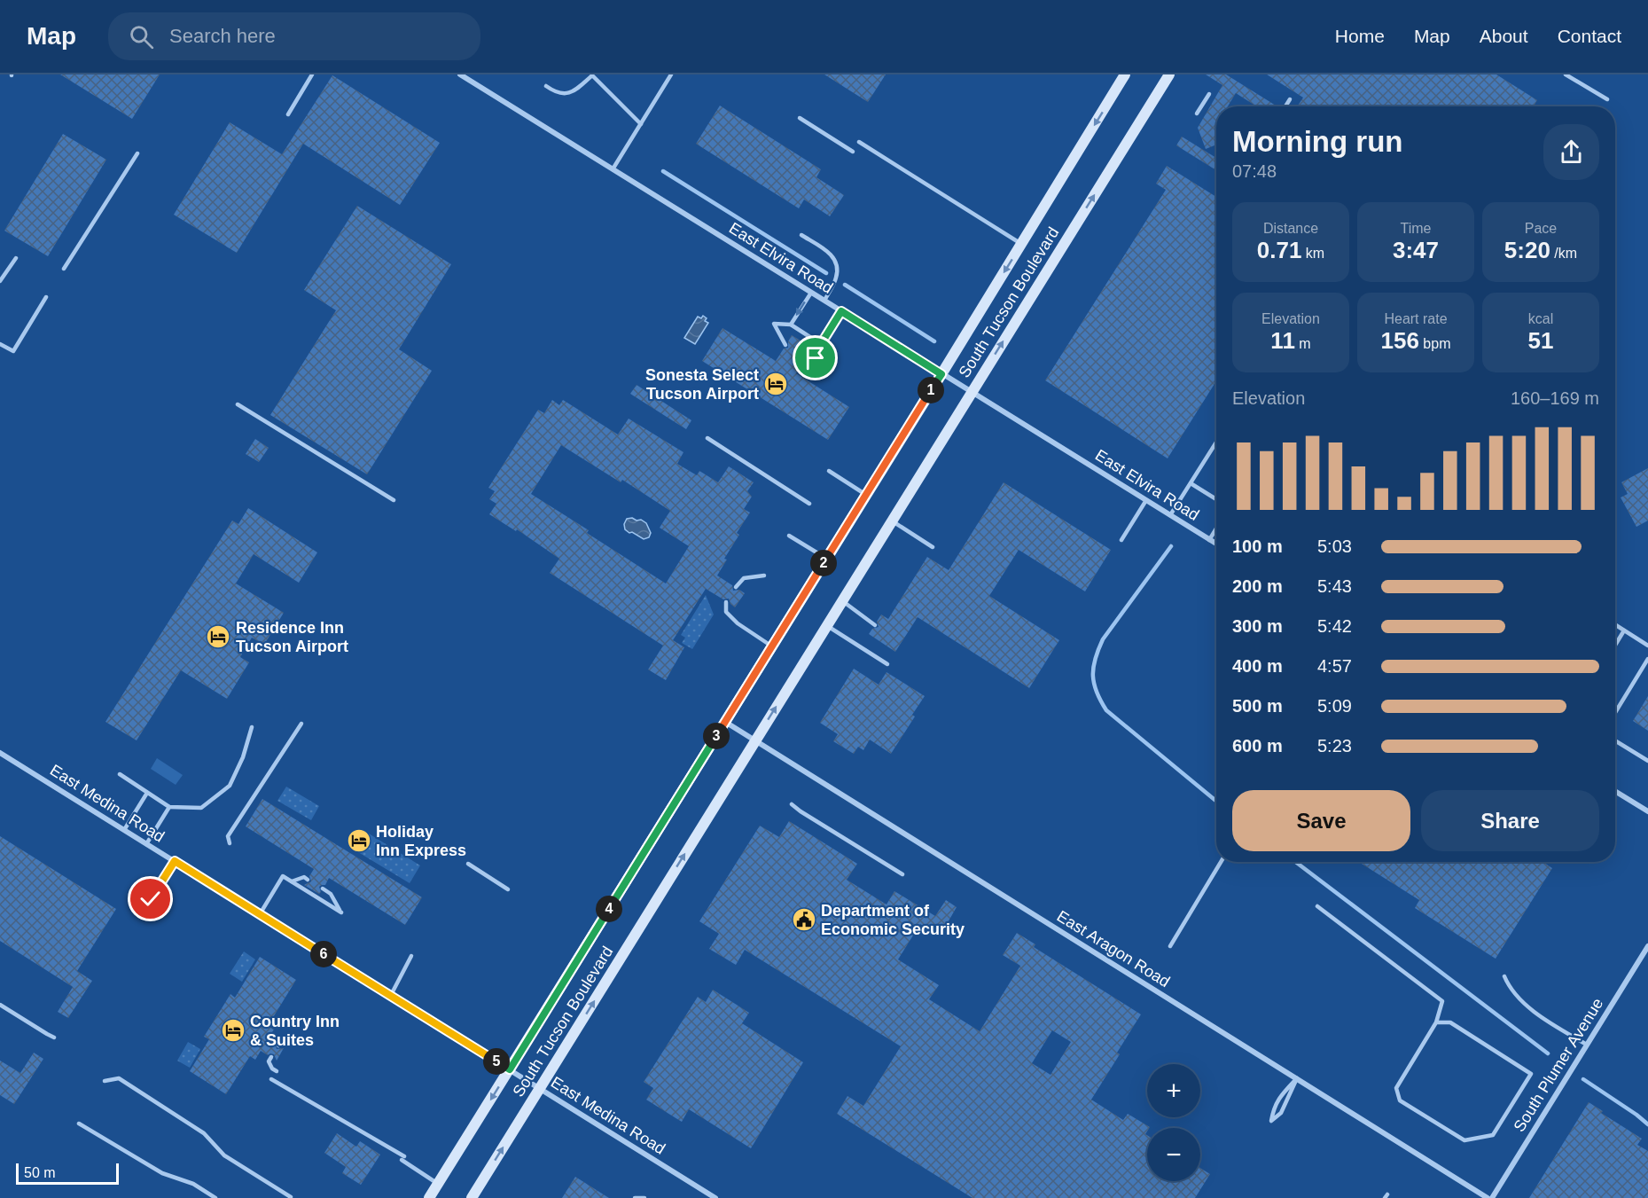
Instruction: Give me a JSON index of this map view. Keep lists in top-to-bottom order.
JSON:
{
  "streets": {
    "main road": ["South Tucson Boulevard"],
    "street": [
      "East Elvira Road",
      "East Medina Road",
      "East Aragon Road",
      "South Plumer Avenue"
    ]
  },
  "crossings": [
    ["East Elvira Road", "South Tucson Boulevard"],
    ["South Tucson Boulevard", "East Medina Road"],
    ["South Tucson Boulevard", "East Aragon Road"]
  ],
  "places": {
    "hotel": [
      "Sonesta Select Tucson Airport",
      "Residence Inn Tucson Airport",
      "Holiday Inn Express",
      "Country Inn & Suites"
    ],
    "public building": ["Department of Economic Security"]
  },
  "scale_bar": "50 m",
  "page": {
    "header": "Map",
    "search": "Search here",
    "nav": [
      "Home",
      "Map",
      "About",
      "Contact"
    ],
    "heading": ["Morning run", "07:48"],
    "stats": [
      ["Distance", "0.71 km"],
      ["Time", "3:47"],
      ["Pace", "5:20 /km"],
      ["Elevation", "11 m"],
      ["Heart rate", "156 bpm"],
      ["kcal", "51"]
    ],
    "pins": [
      "1",
      "2",
      "3",
      "4",
      "6",
      "5"
    ],
    "chart": ["Elevation", "160–169 m"],
    "list": [
      {
        "name": "100 m",
        "note": "5:03"
      },
      {
        "name": "200 m",
        "note": "5:43"
      },
      {
        "name": "300 m",
        "note": "5:42"
      },
      {
        "name": "400 m",
        "note": "4:57"
      },
      {
        "name": "500 m",
        "note": "5:09"
      },
      {
        "name": "600 m",
        "note": "5:23"
      }
    ],
    "buttons": ["Save", "Share"],
    "map_buttons": ["+", "−"],
    "scale": "50 m"
  }
}
